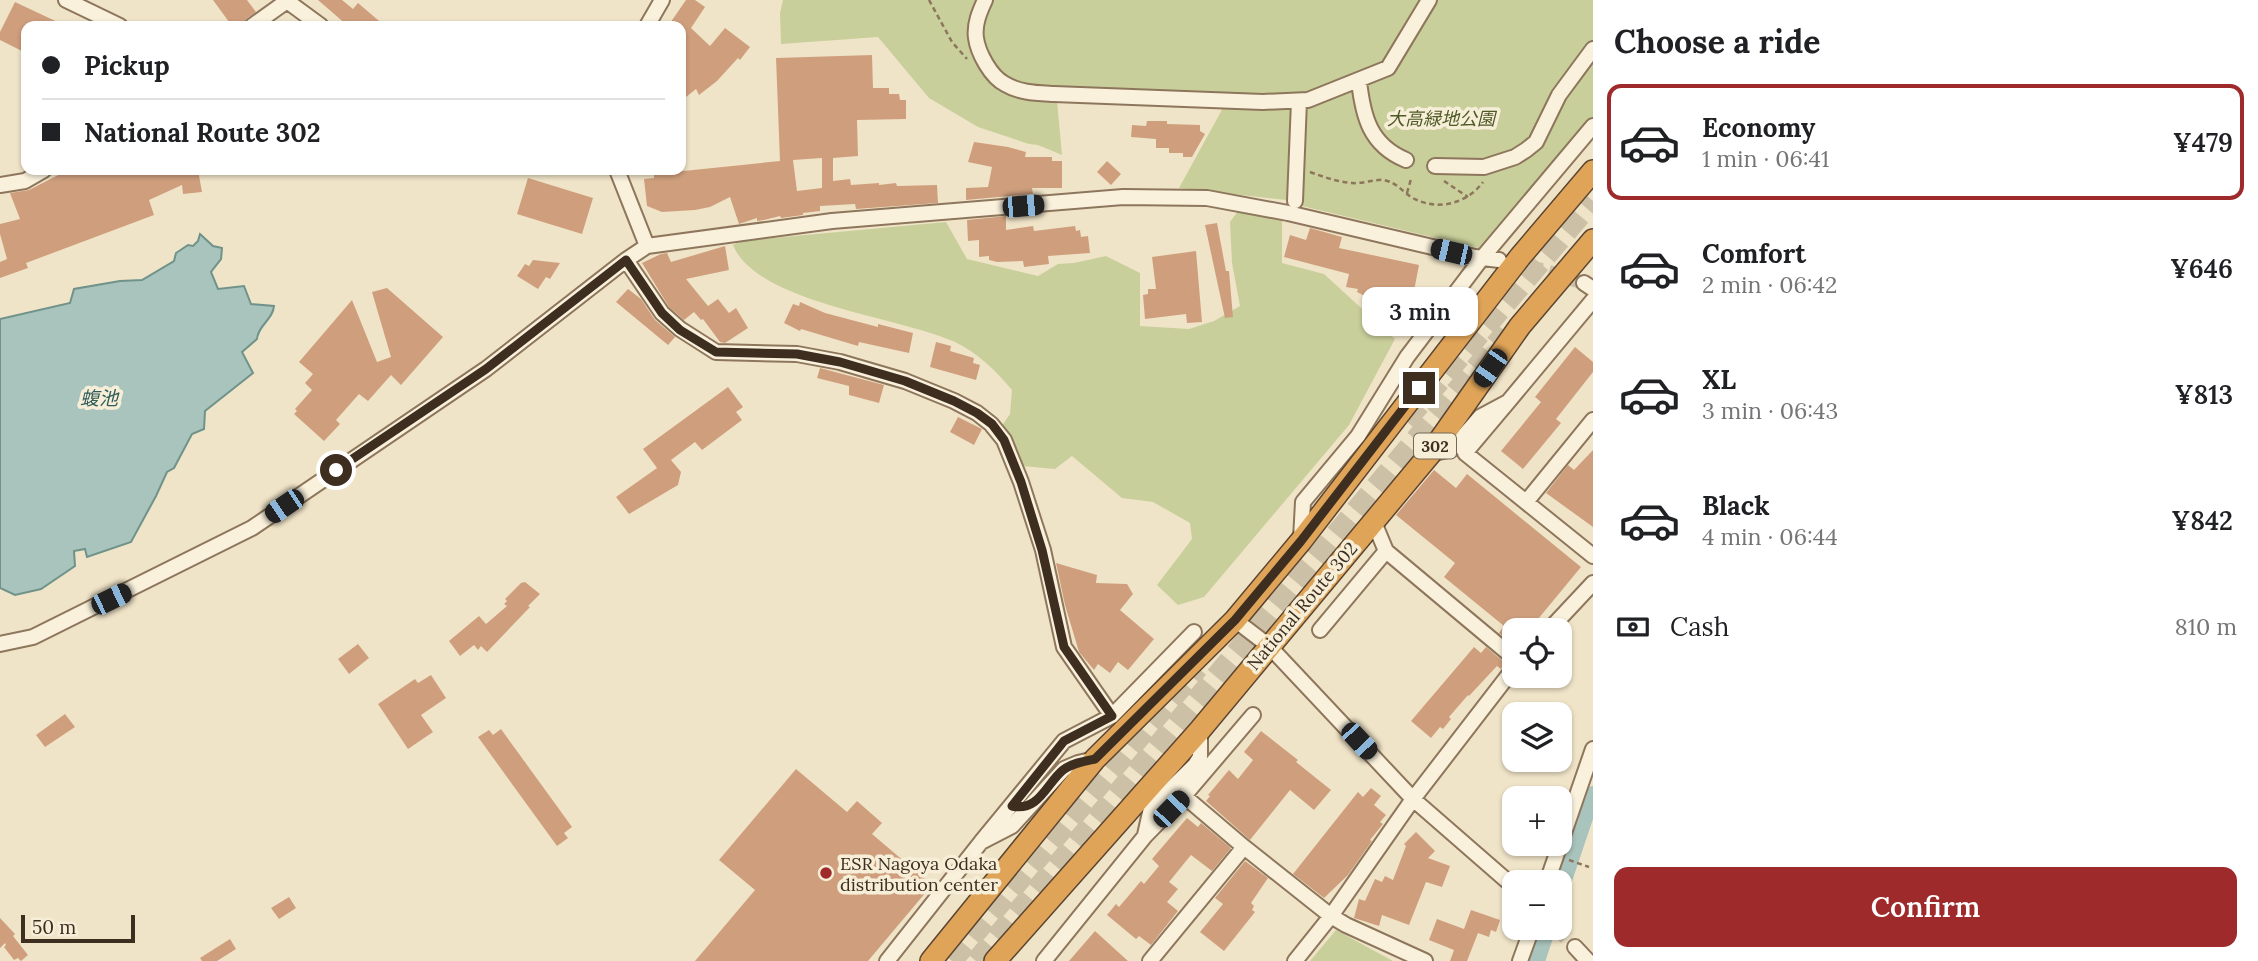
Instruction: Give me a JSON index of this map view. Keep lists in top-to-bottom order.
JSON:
{
  "streets": {
    "highway": ["302", "National Route 302"]
  },
  "water": ["蝮池"],
  "parks": ["大高緑地公園"],
  "places": ["ESR Nagoya Odaka distribution center"],
  "scale_bar": "50 m",
  "page": {
    "heading": "Choose a ride",
    "banner": ["Pickup", "National Route 302"],
    "list": [
      {
        "name": "Economy",
        "note": "1 min · 06:41",
        "value": "¥479"
      },
      {
        "name": "Comfort",
        "note": "2 min · 06:42",
        "value": "¥646"
      },
      {
        "name": "XL",
        "note": "3 min · 06:43",
        "value": "¥813"
      },
      {
        "name": "Black",
        "note": "4 min · 06:44",
        "value": "¥842"
      }
    ],
    "bubble": "3 min",
    "pay": ["Cash", "810 m"],
    "map_buttons": ["+", "−"],
    "buttons": "Confirm",
    "scale": "50 m"
  }
}
